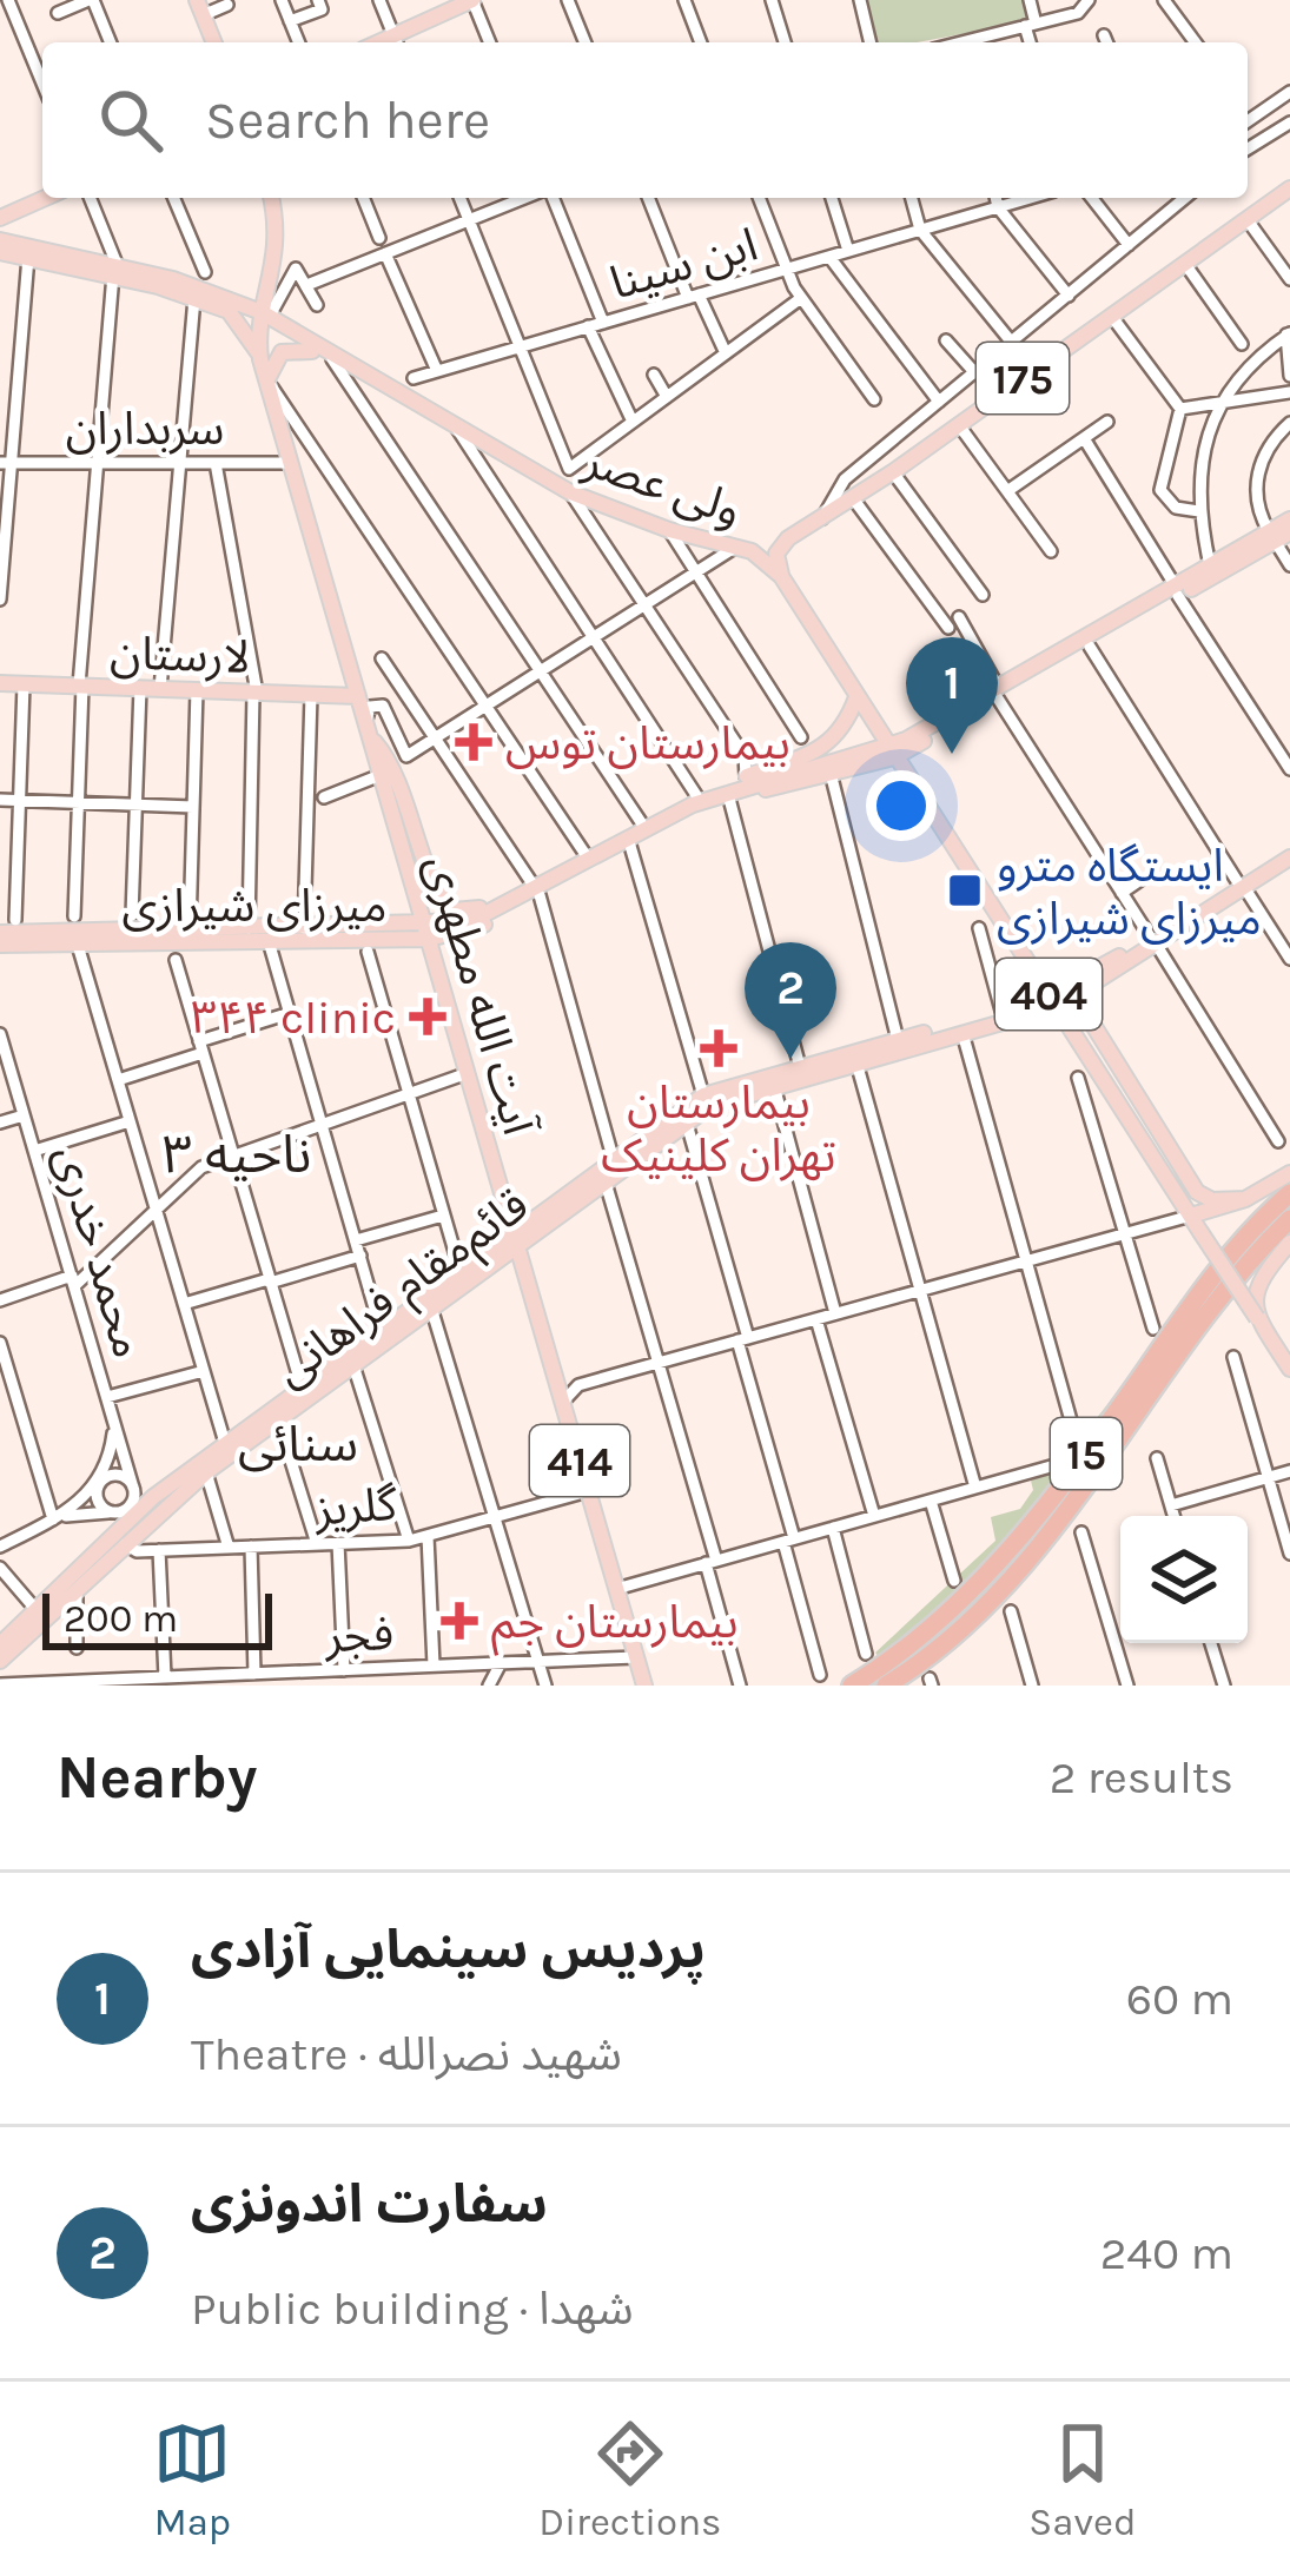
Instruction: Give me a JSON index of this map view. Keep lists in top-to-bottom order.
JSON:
{
  "streets": {
    "highway": ["15"],
    "main road": [
      "175",
      "ولی عصر",
      "لارستان",
      "میرزای شیرازی",
      "آیت الله مطهری",
      "404",
      "قائم‌مقام فراهانی",
      "414"
    ],
    "street": [
      "ابن سینا",
      "سربداران",
      "محمد خدری",
      "گلریز",
      "فجر"
    ]
  },
  "crossings": [
    ["سربداران", "آیت الله مطهری"],
    ["ولی عصر", "آیت الله مطهری"],
    ["ولی عصر", "404"],
    ["لارستان", "آیت الله مطهری"],
    ["میرزای شیرازی", "آیت الله مطهری"],
    ["میرزای شیرازی", "404"],
    ["آیت الله مطهری", "قائم‌مقام فراهانی"],
    ["آیت الله مطهری", "گلریز"],
    ["آیت الله مطهری", "فجر"],
    ["404", "قائم‌مقام فراهانی"],
    ["محمد خدری", "قائم‌مقام فراهانی"],
    ["قائم‌مقام فراهانی", "گلریز"]
  ],
  "districts": ["ناحیه ۳", "سنائی"],
  "places": {
    "health": [
      "بیمارستان توس",
      "۳۴۴ clinic",
      "بیمارستان تهران کلینیک",
      "بیمارستان جم"
    ],
    "transit": ["ایستگاه مترو میرزای شیرازی"]
  },
  "scale_bar": "200 m",
  "page": {
    "search": "Search here",
    "pins": ["1", "2"],
    "scale": "200 m",
    "heading": ["Nearby", "2 results"],
    "list": [
      {
        "mark": "1",
        "name": "پردیس سینمایی آزادی",
        "note": "Theatre · شهید نصرالله",
        "value": "60 m"
      },
      {
        "mark": "2",
        "name": "سفارت اندونزی",
        "note": "Public building · شهدا",
        "value": "240 m"
      }
    ],
    "nav": ["Map", "Directions", "Saved"]
  }
}
